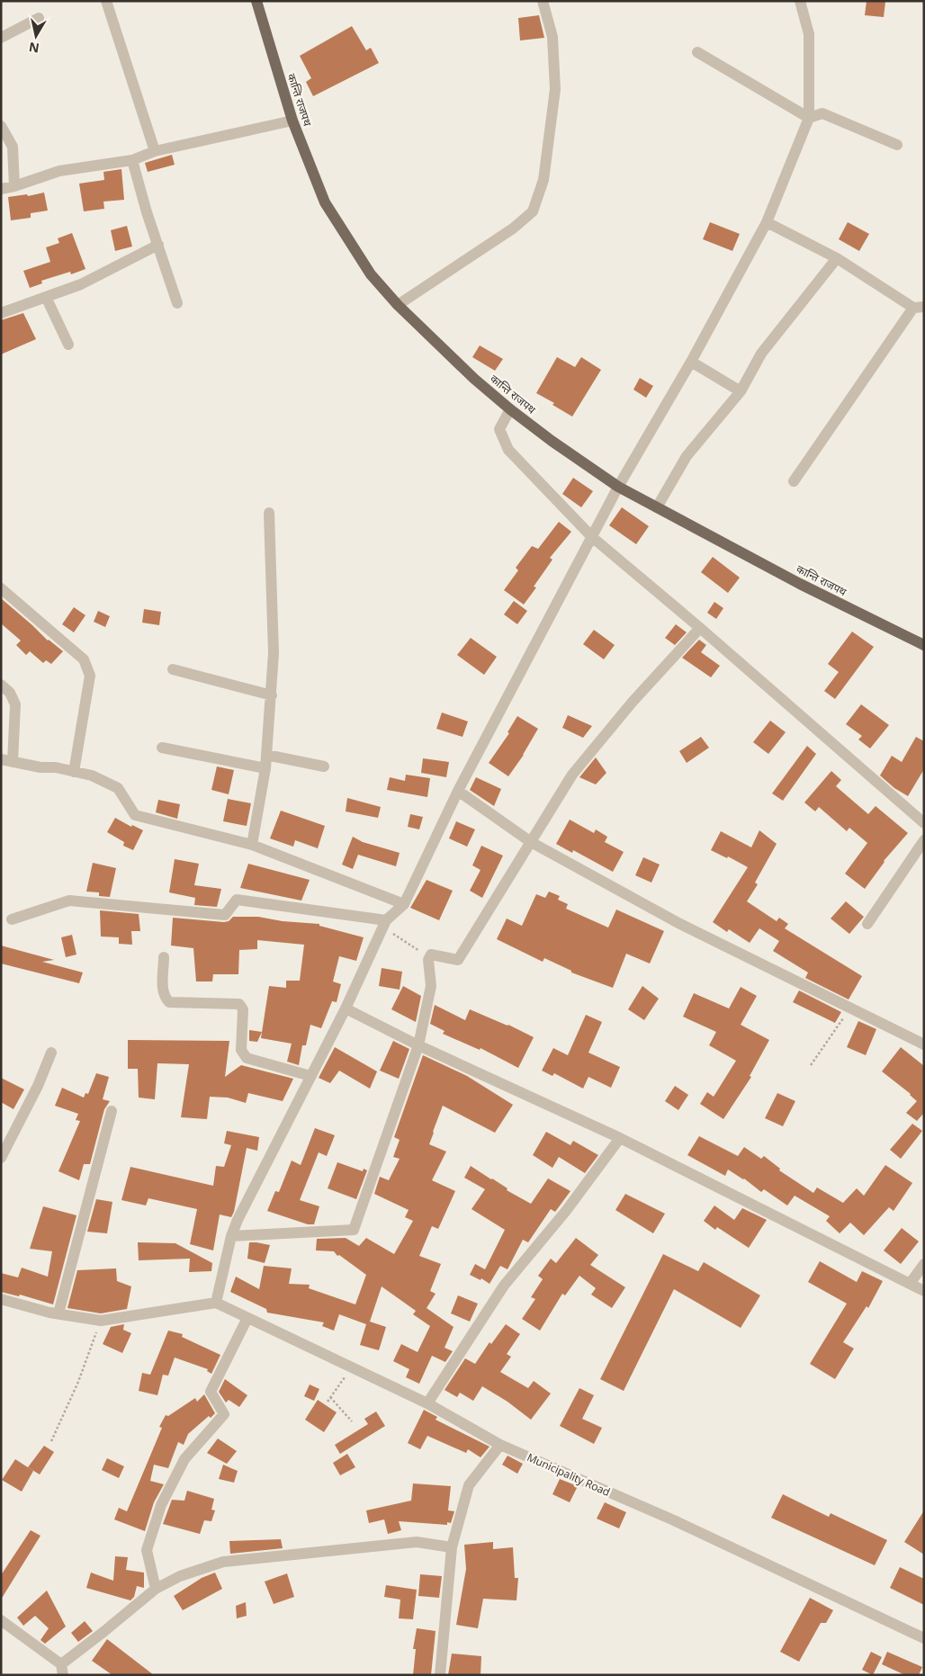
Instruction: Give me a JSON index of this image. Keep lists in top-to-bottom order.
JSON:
{
  "streets": {
    "main road": ["कान्ति राजपथ"],
    "street": ["Municipality Road"]
  },
  "north": "bottom"
}
